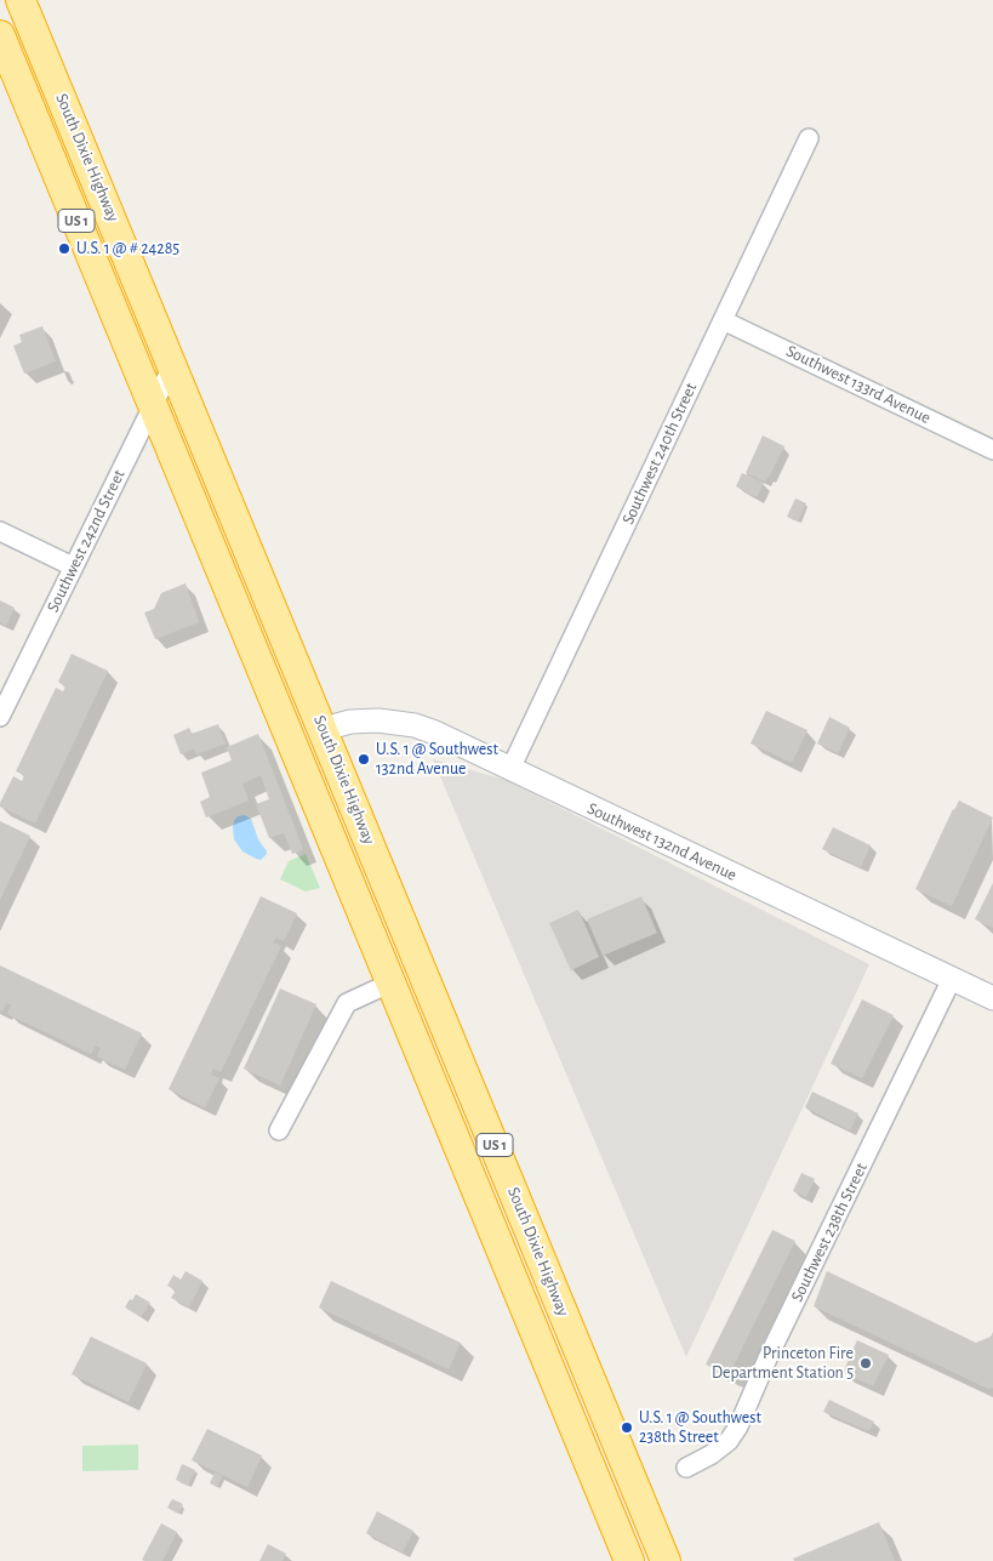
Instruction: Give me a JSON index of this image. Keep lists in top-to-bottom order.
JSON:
{
  "streets": {
    "highway": ["South Dixie Highway", "US 1"],
    "street": [
      "Southwest 133rd Avenue",
      "Southwest 240th Street",
      "Southwest 242nd Street",
      "Southwest 132nd Avenue",
      "Southwest 238th Street"
    ]
  },
  "crossings": [
    ["South Dixie Highway", "Southwest 242nd Street"],
    ["South Dixie Highway", "Southwest 132nd Avenue"],
    ["Southwest 133rd Avenue", "Southwest 240th Street"],
    ["Southwest 240th Street", "Southwest 132nd Avenue"],
    ["Southwest 132nd Avenue", "Southwest 238th Street"]
  ],
  "places": [
    "U.S. 1 @ # 24285",
    "U.S. 1 @ Southwest 132nd Avenue",
    "Princeton Fire Department Station 5",
    "U.S. 1 @ Southwest 238th Street"
  ]
}
